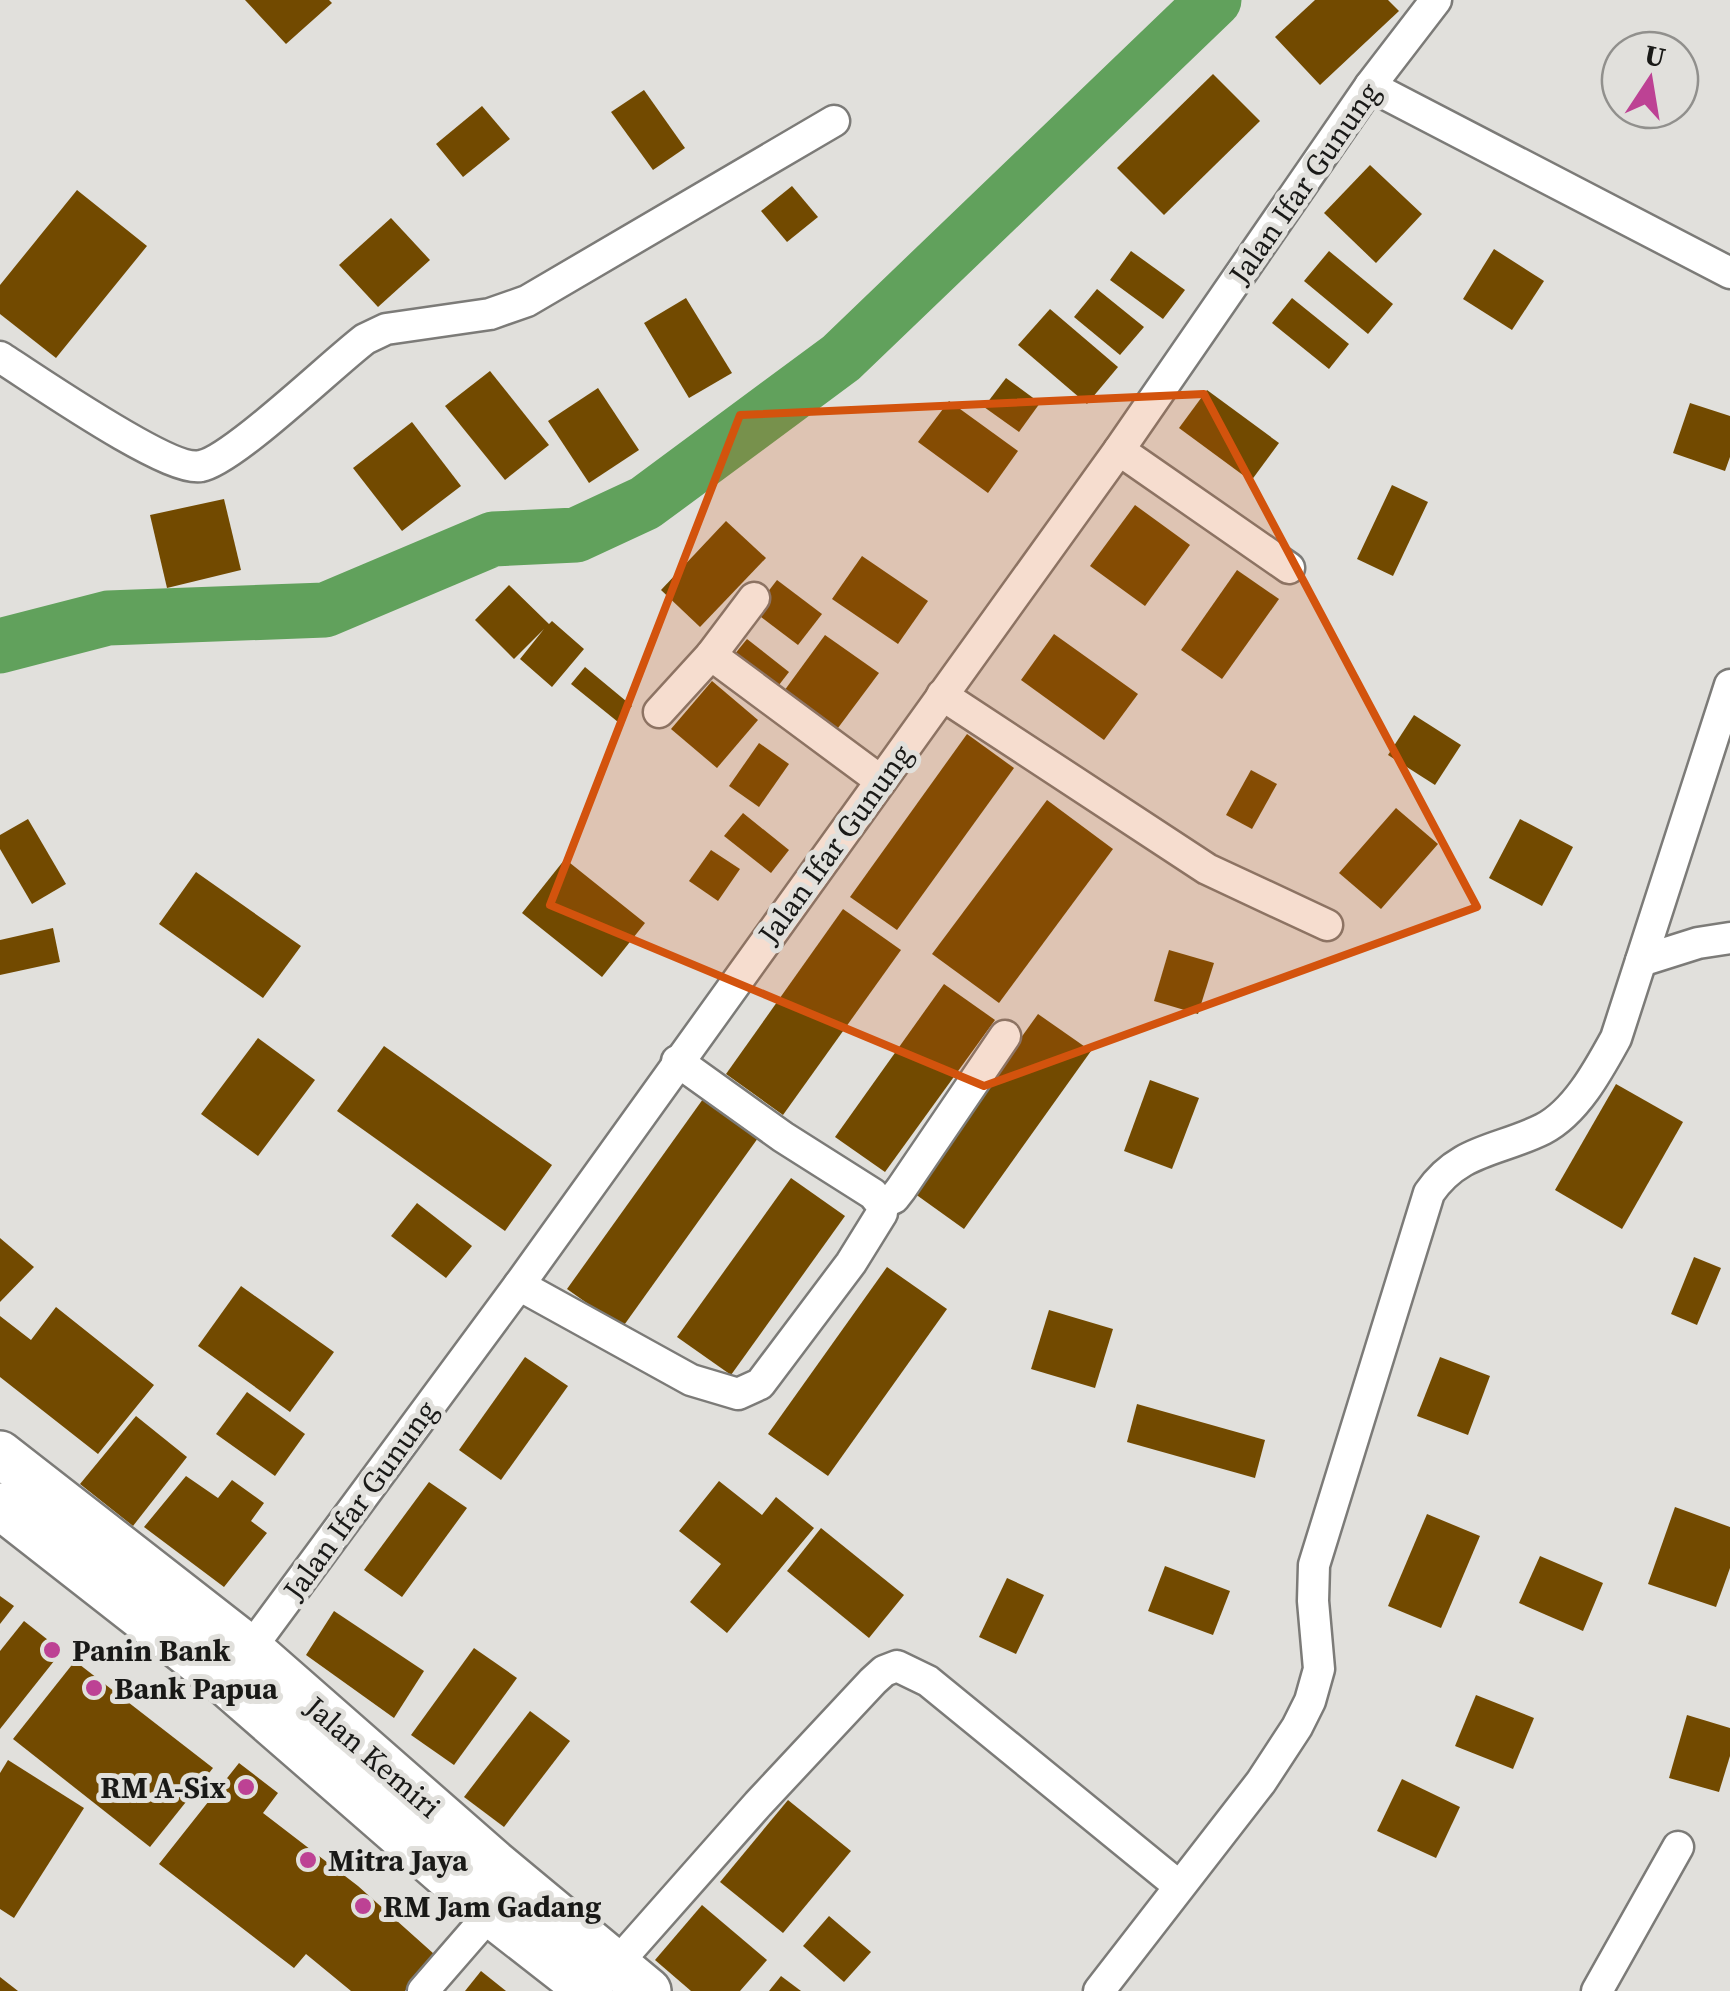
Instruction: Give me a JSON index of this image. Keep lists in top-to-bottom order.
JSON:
{
  "streets": {
    "highway": ["Jalan Kemiri"],
    "street": ["Jalan Ifar Gunung"]
  },
  "crossings": [
    ["Jalan Ifar Gunung", "Jalan Kemiri"]
  ],
  "places": [
    "Panin Bank",
    "Bank Papua",
    "RM A-Six",
    "Mitra Jaya",
    "RM Jam Gadang"
  ],
  "north": "top"
}
